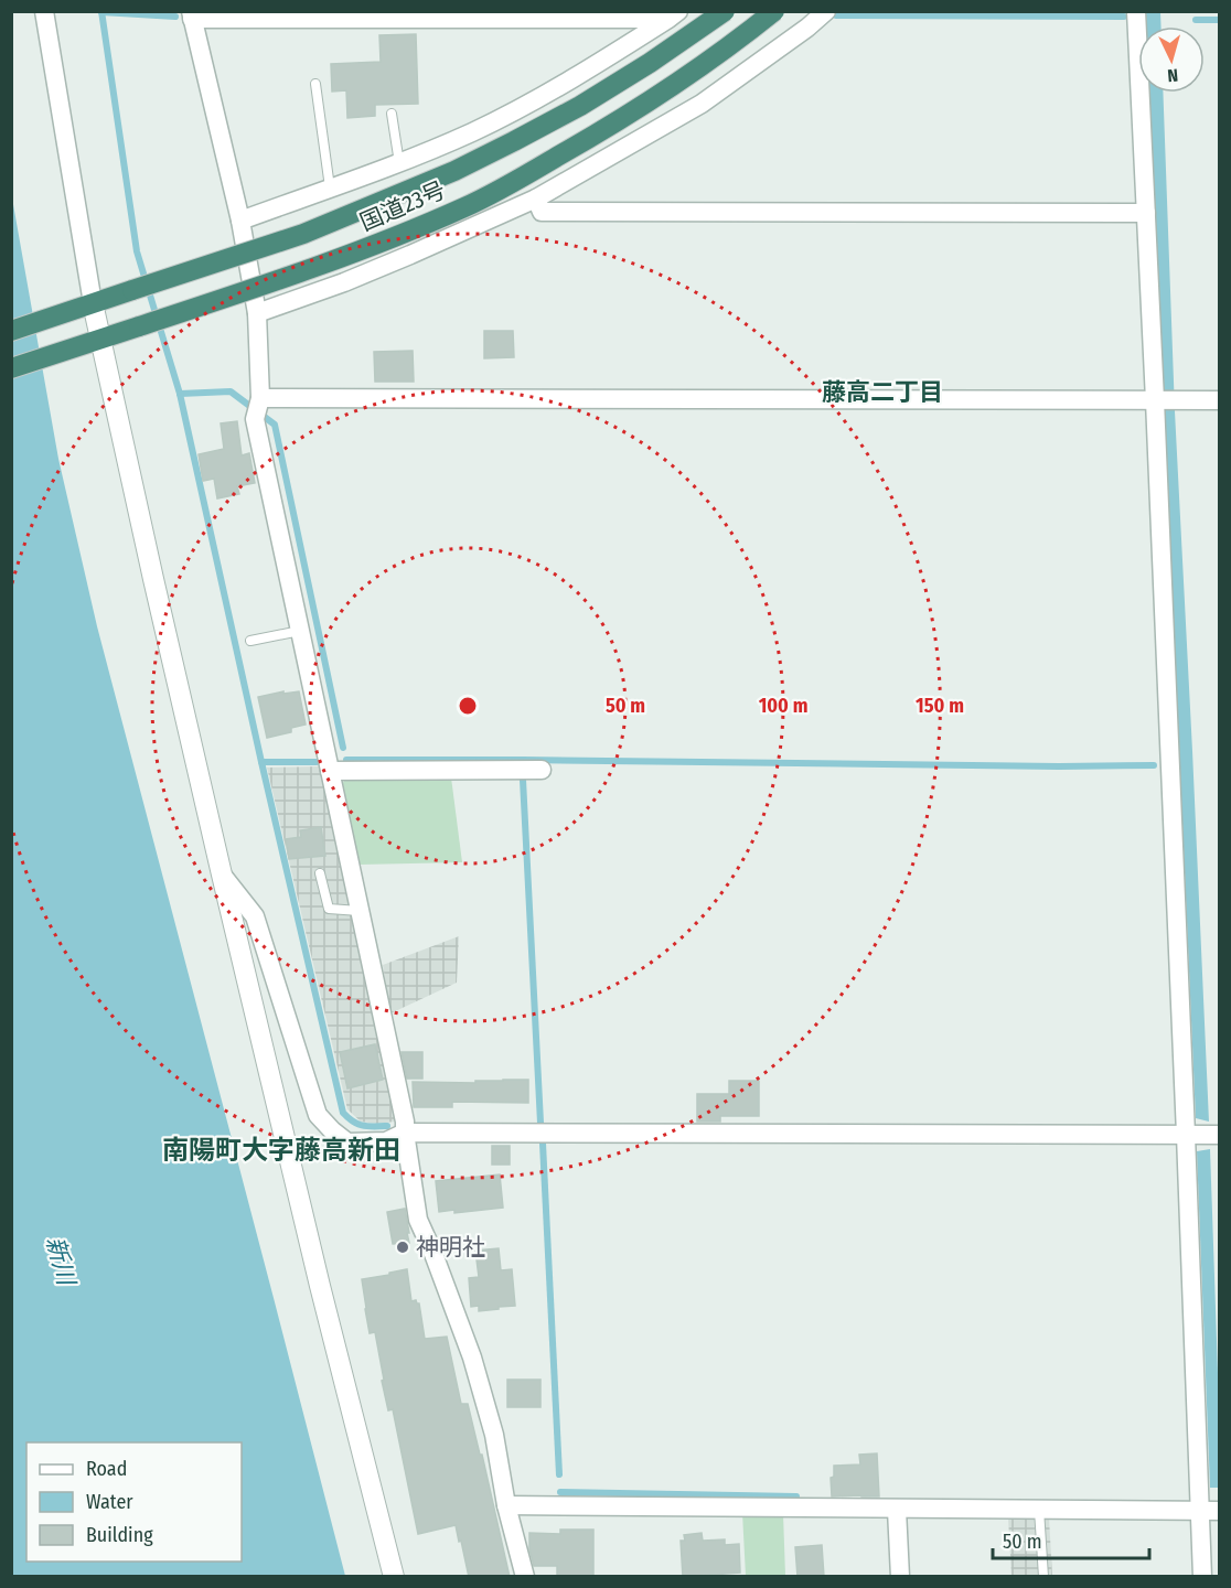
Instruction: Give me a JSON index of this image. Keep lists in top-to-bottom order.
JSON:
{
  "streets": {
    "highway": ["国道23号"]
  },
  "districts": ["藤高二丁目", "南陽町大字藤高新田"],
  "water": ["新川"],
  "places": ["神明社"],
  "legend": ["Road", "Water", "Building"],
  "scale_bar": "50 m",
  "north": "bottom",
  "rings": ["50 m", "100 m", "150 m"]
}
